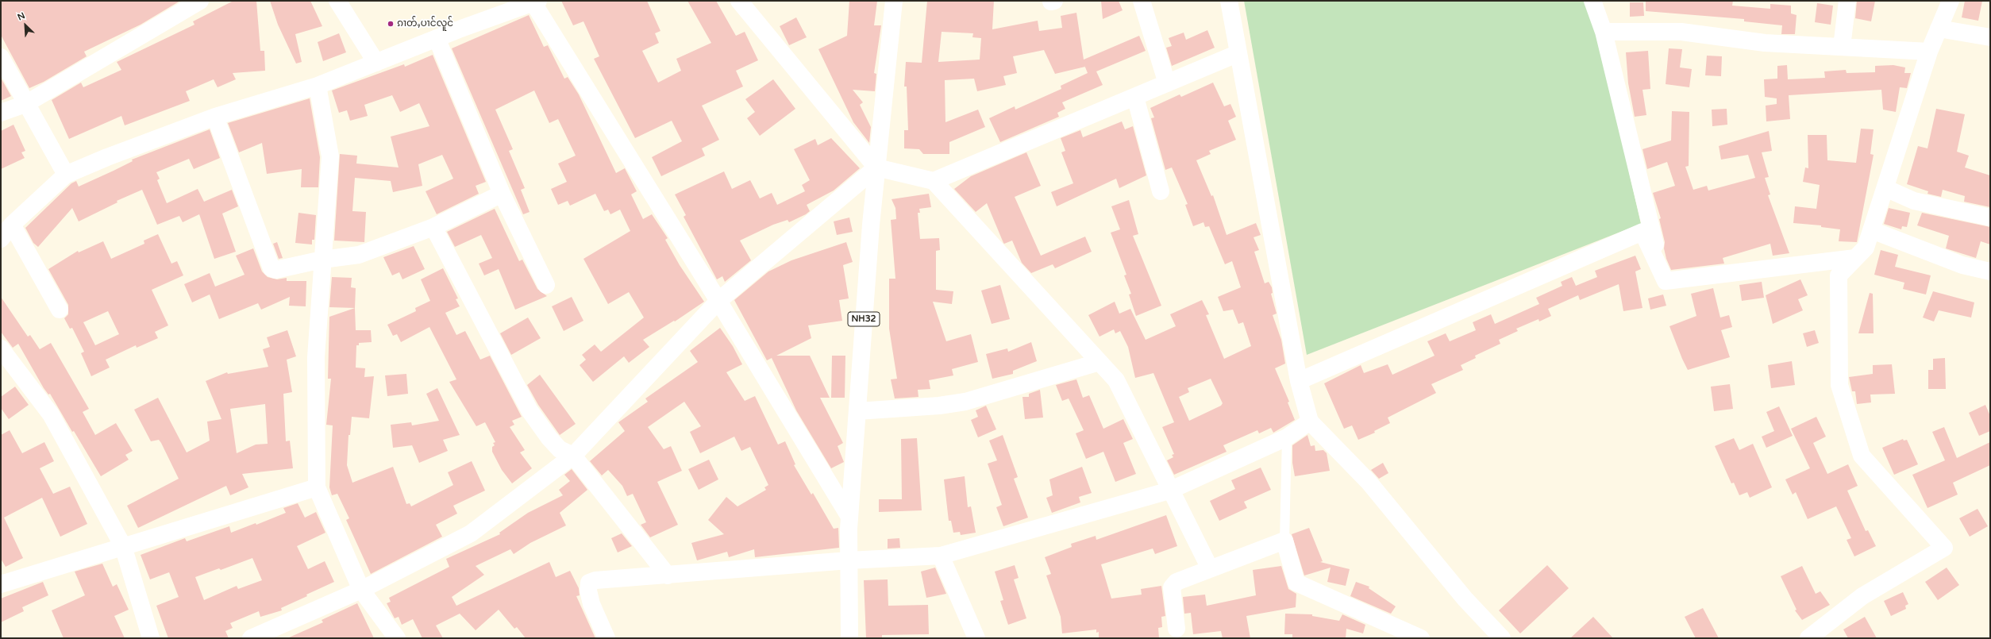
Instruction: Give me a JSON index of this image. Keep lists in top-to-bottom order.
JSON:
{
  "streets": {
    "main road": ["NH32"]
  },
  "places": ["ၵၢတ်ႇပၢင်လူင်"],
  "north": "top left"
}
